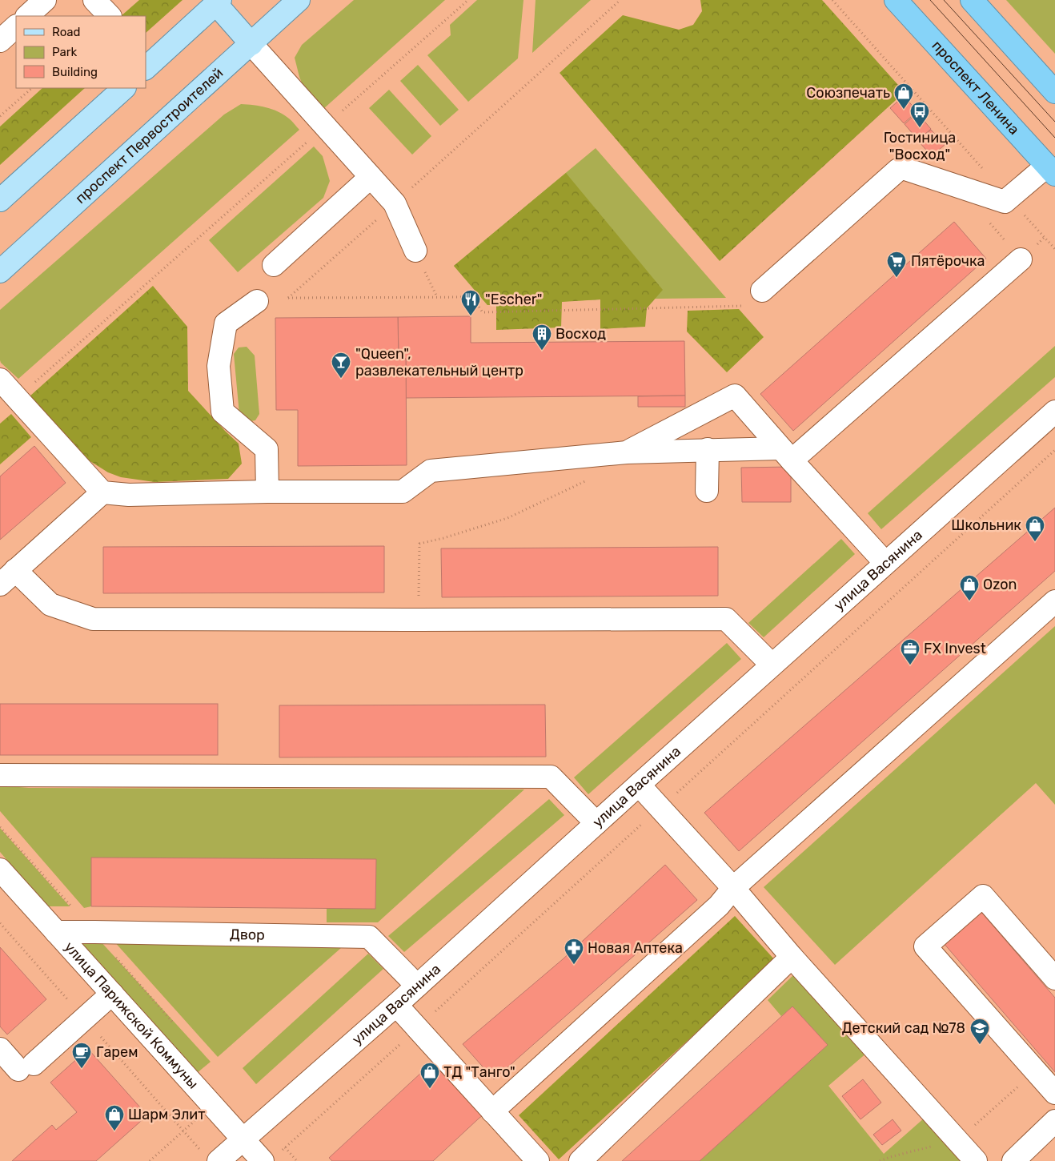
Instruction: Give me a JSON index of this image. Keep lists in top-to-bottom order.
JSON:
{
  "streets": {
    "highway": ["проспект Ленина"],
    "main road": ["проспект Первостроителей"],
    "street": ["улица Васянина", "Двор", "улица Парижской Коммуны"]
  },
  "crossings": [
    ["улица Васянина", "Двор"],
    ["улица Васянина", "улица Парижской Коммуны"],
    ["Двор", "улица Парижской Коммуны"]
  ],
  "places": {
    "shop": [
      "Союзпечать",
      "Школьник",
      "Ozon",
      "ТД \"Танго\"",
      "Шарм Элит"
    ],
    "bus stop": ["Гостиница \"Восход\""],
    "supermarket": ["Пятёрочка"],
    "restaurant": ["\"Escher\""],
    "building": ["Восход"],
    "bar": ["\"Queen\", развлекательный центр"],
    "office": ["FX Invest"],
    "pharmacy": ["Новая Аптека"],
    "school or university": ["Детский сад №78"],
    "cafe": ["Гарем"]
  },
  "legend": ["Road", "Park", "Building"]
}
